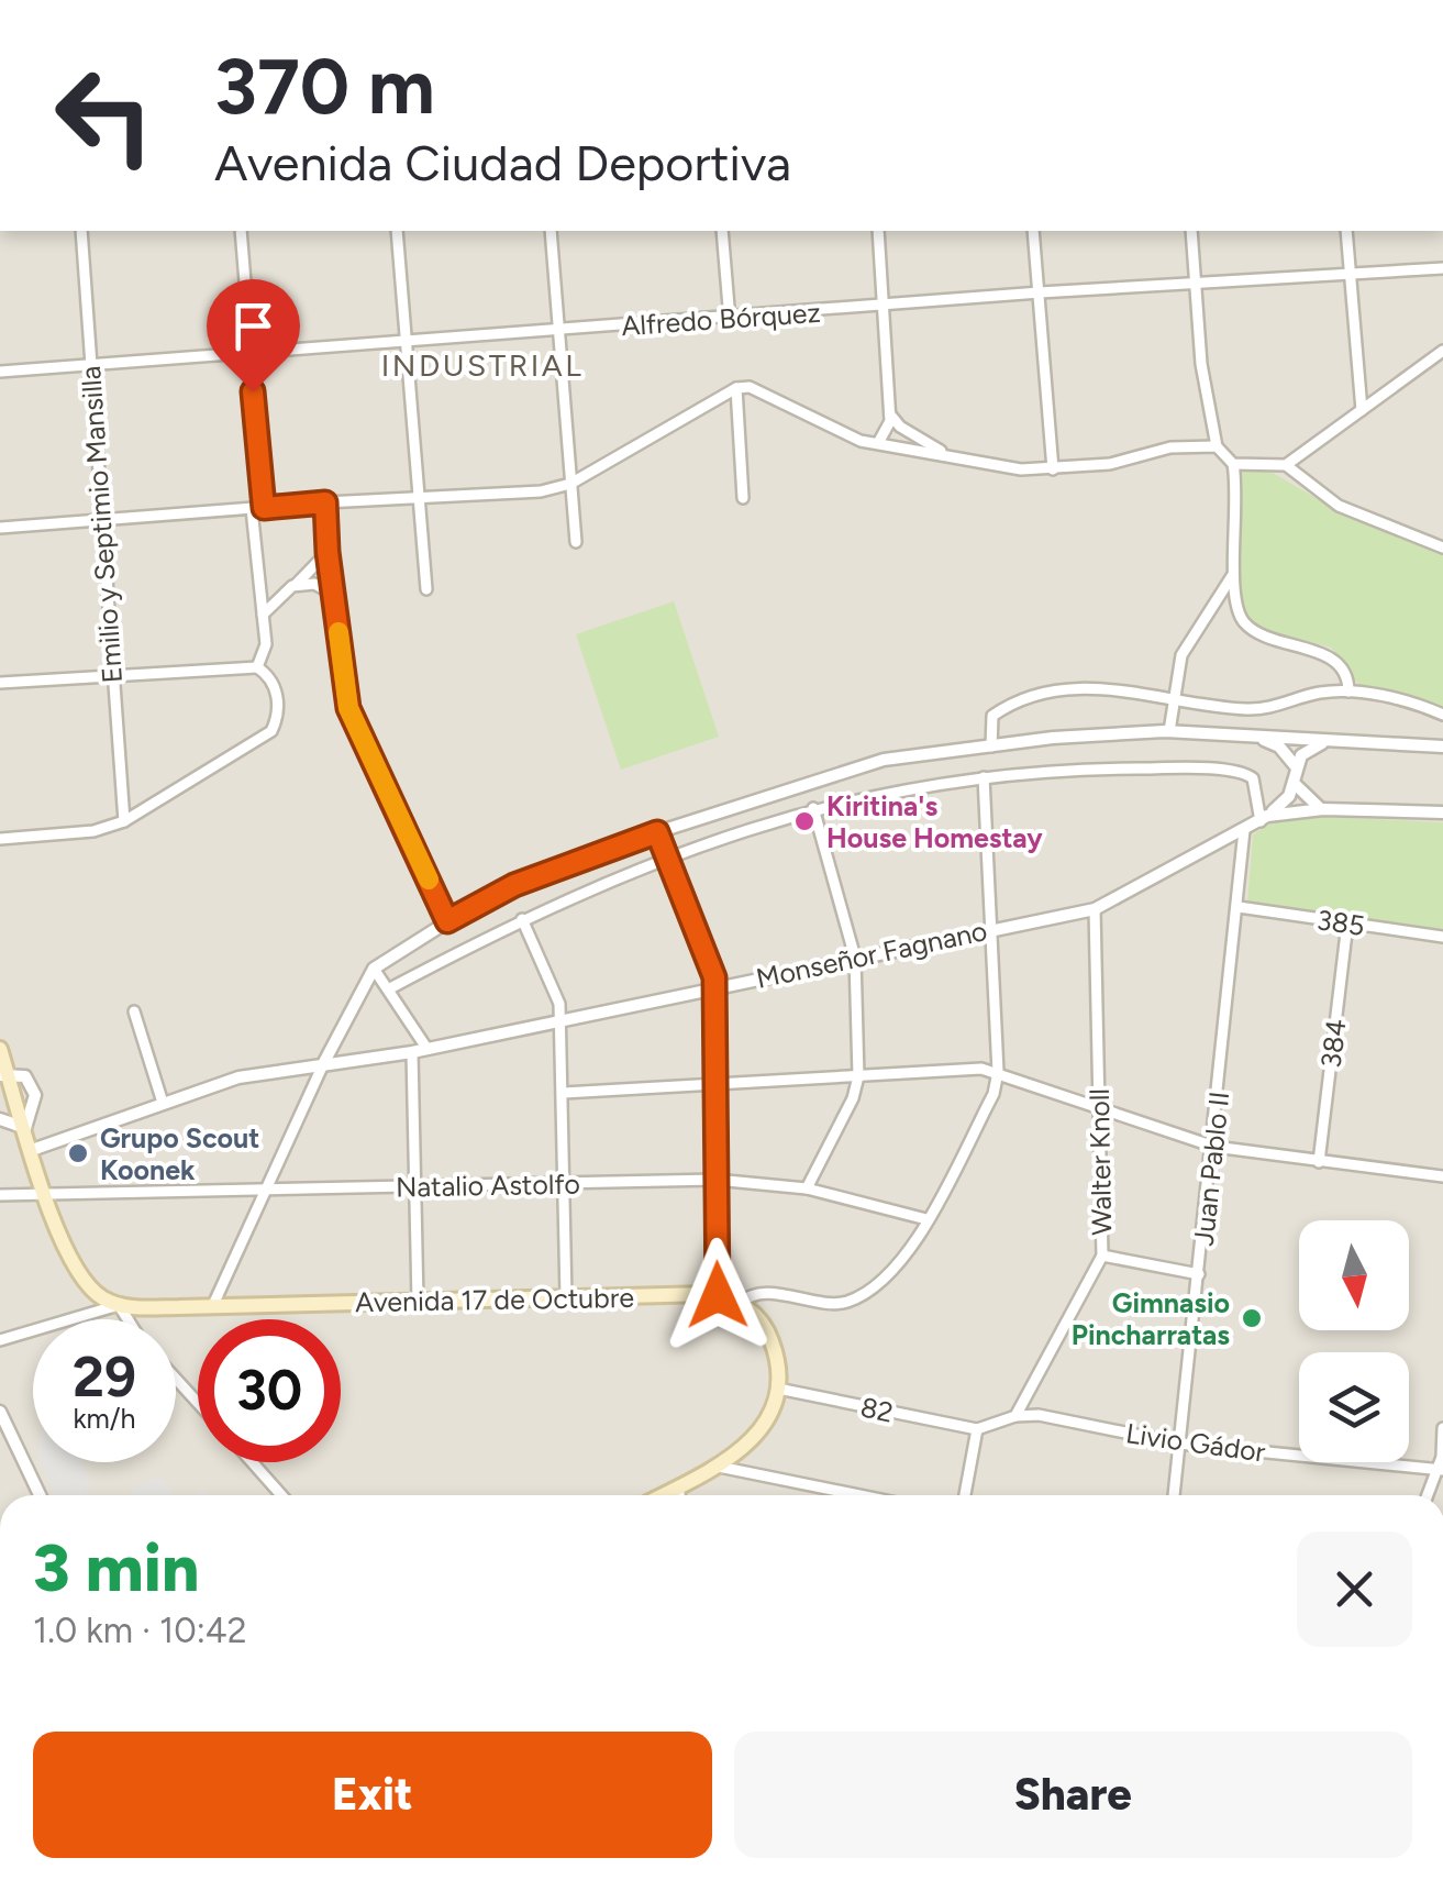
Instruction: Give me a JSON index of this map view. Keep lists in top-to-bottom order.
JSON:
{
  "streets": {
    "main road": ["Avenida 17 de Octubre"],
    "street": [
      "Alfredo Bórquez",
      "Emilio y Septimio Mansilla",
      "385",
      "Monseñor Fagnano",
      "384",
      "Walter Knoll",
      "Juan Pablo II",
      "Natalio Astolfo",
      "82",
      "Livio Gádor"
    ]
  },
  "crossings": [
    ["Alfredo Bórquez", "Emilio y Septimio Mansilla"],
    ["385", "384"],
    ["385", "Juan Pablo II"],
    ["Monseñor Fagnano", "Walter Knoll"],
    ["Monseñor Fagnano", "Juan Pablo II"],
    ["Walter Knoll", "Livio Gádor"],
    ["Juan Pablo II", "Livio Gádor"]
  ],
  "districts": ["INDUSTRIAL"],
  "places": ["Kiritina's House Homestay", "Grupo Scout Koonek", "Gimnasio Pincharratas"],
  "north": "bottom",
  "page": {
    "turn": ["370 m", "Avenida Ciudad Deportiva"],
    "speed": "29 km/h",
    "limit": "30",
    "heading": ["3 min", "1.0 km · 10:42"],
    "buttons": ["Exit", "Share"]
  }
}
